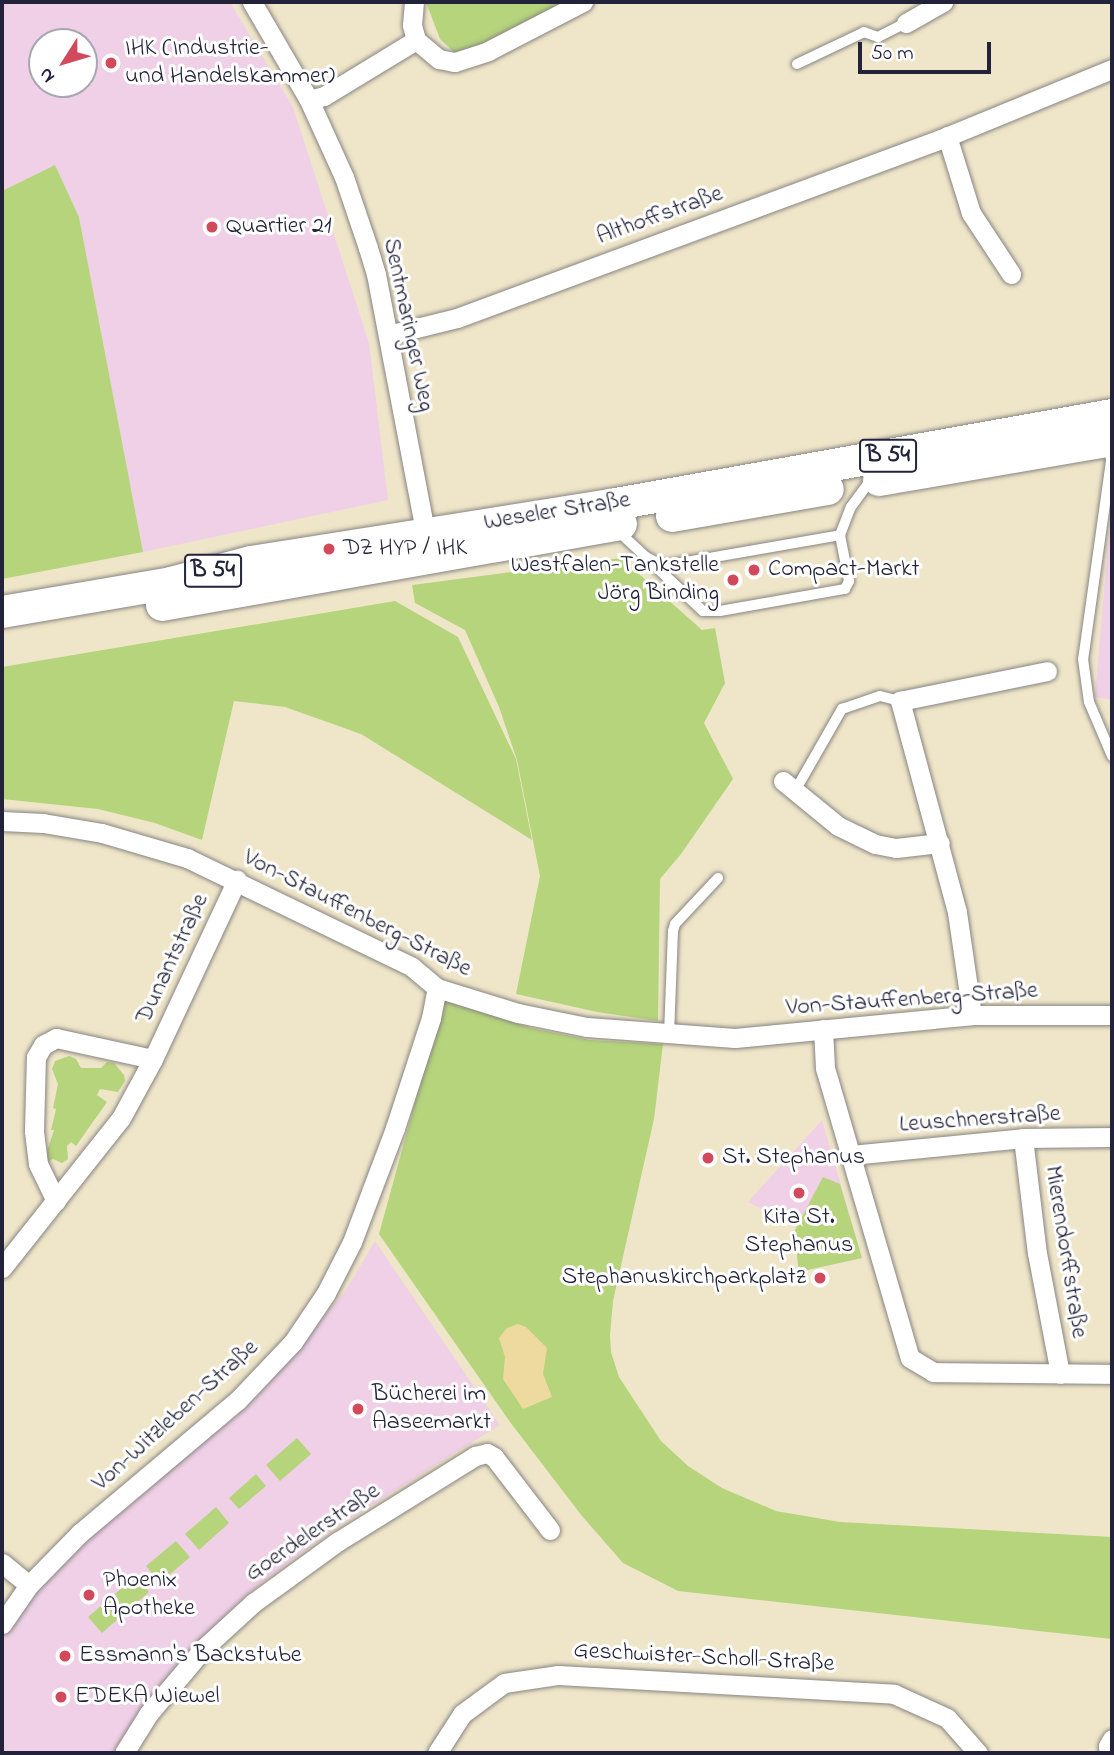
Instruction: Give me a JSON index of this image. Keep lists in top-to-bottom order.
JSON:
{
  "streets": {
    "main road": ["B 54", "Weseler Straße"],
    "street": [
      "Althoffstraße",
      "Sentmaringer Weg",
      "Von-Stauffenberg-Straße",
      "Dunantstraße",
      "Leuschnerstraße",
      "Mierendorffstraße",
      "Von-Witzleben-Straße",
      "Goerdelerstraße",
      "Geschwister-Scholl-Straße"
    ]
  },
  "crossings": [
    ["Althoffstraße", "Sentmaringer Weg"],
    ["Sentmaringer Weg", "Weseler Straße"],
    ["Von-Stauffenberg-Straße", "Dunantstraße"],
    ["Von-Stauffenberg-Straße", "Mierendorffstraße"],
    ["Von-Stauffenberg-Straße", "Von-Witzleben-Straße"],
    ["Leuschnerstraße", "Mierendorffstraße"]
  ],
  "places": [
    "IHK (Industrie- und Handelskammer)",
    "Quartier 21",
    "DZ HYP / IHK",
    "Compact-Markt",
    "Westfalen-Tankstelle Jörg Binding",
    "St. Stephanus",
    "Kita St. Stephanus",
    "Stephanuskirchparkplatz",
    "Bücherei im Aaseemarkt",
    "Phoenix Apotheke",
    "Essmann's Backstube",
    "EDEKA Wiewel"
  ],
  "scale_bar": "50 m",
  "north": "bottom left"
}
